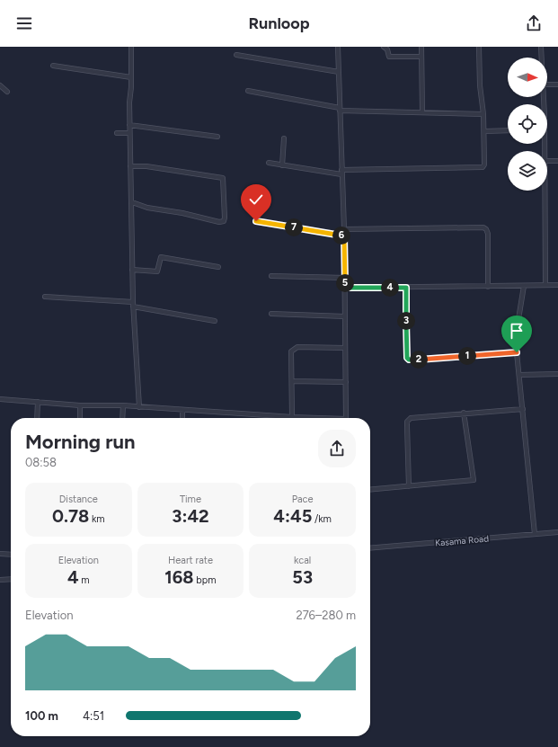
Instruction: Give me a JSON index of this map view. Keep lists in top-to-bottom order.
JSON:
{
  "streets": {
    "street": ["Kasama Road"]
  },
  "north": "right",
  "page": {
    "header": "Runloop",
    "pins": [
      "7",
      "6",
      "5",
      "4",
      "3",
      "1",
      "2"
    ],
    "heading": ["Morning run", "08:58"],
    "stats": [
      ["Distance", "0.78 km"],
      ["Time", "3:42"],
      ["Pace", "4:45 /km"],
      ["Elevation", "4 m"],
      ["Heart rate", "168 bpm"],
      ["kcal", "53"]
    ],
    "chart": ["Elevation", "276–280 m"],
    "list": [
      {
        "name": "100 m",
        "note": "4:51"
      }
    ]
  }
}
